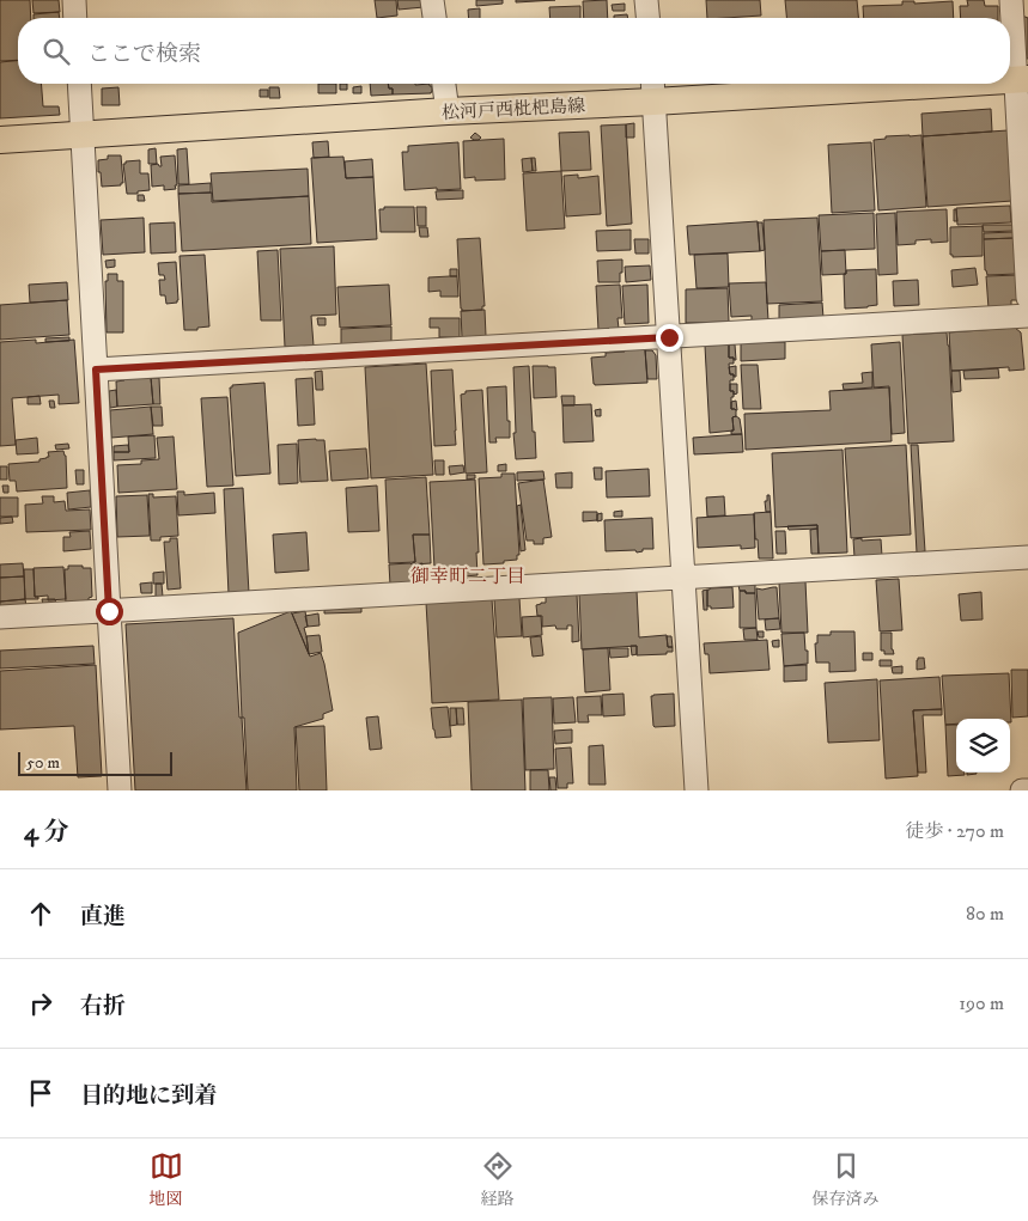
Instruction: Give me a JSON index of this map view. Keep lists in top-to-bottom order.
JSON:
{
  "streets": {
    "main road": ["松河戸西枇杷島線"]
  },
  "districts": ["御幸町二丁目"],
  "scale_bar": "50 m",
  "page": {
    "search": "ここで検索",
    "scale": "50 m",
    "heading": ["4 分", "徒歩 · 270 m"],
    "list": [
      ["直進", "80 m"],
      ["右折", "190 m"],
      "目的地に到着"
    ],
    "nav": ["地図", "経路", "保存済み"]
  }
}
